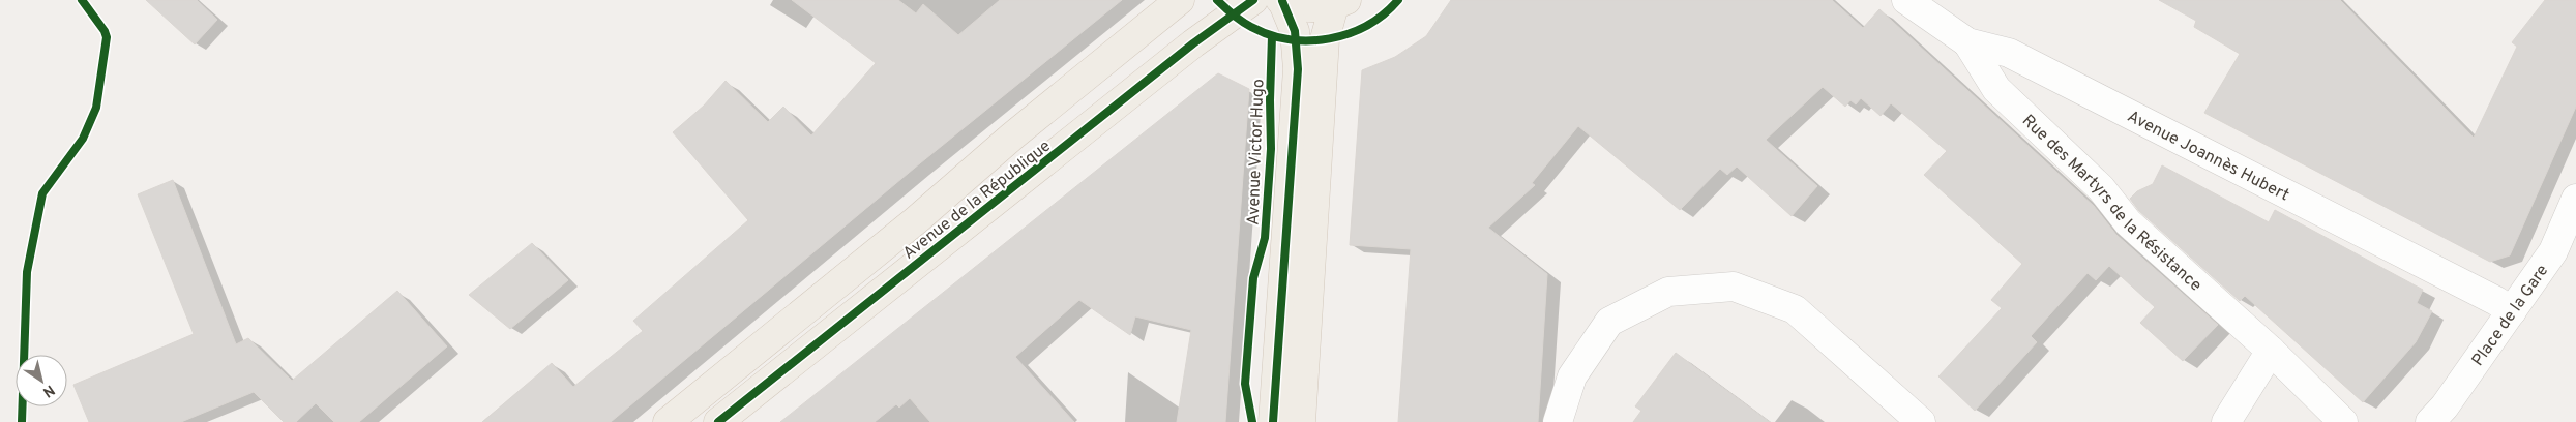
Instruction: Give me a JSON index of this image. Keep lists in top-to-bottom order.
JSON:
{
  "streets": {
    "main road": ["Avenue Victor Hugo", "Avenue de la République"],
    "street": ["Avenue Joannès Hubert", "Rue des Martyrs de la Résistance", "Place de la Gare"]
  },
  "crossings": [
    ["Avenue Joannès Hubert", "Rue des Martyrs de la Résistance"],
    ["Avenue Joannès Hubert", "Place de la Gare"]
  ],
  "north": "bottom right"
}
